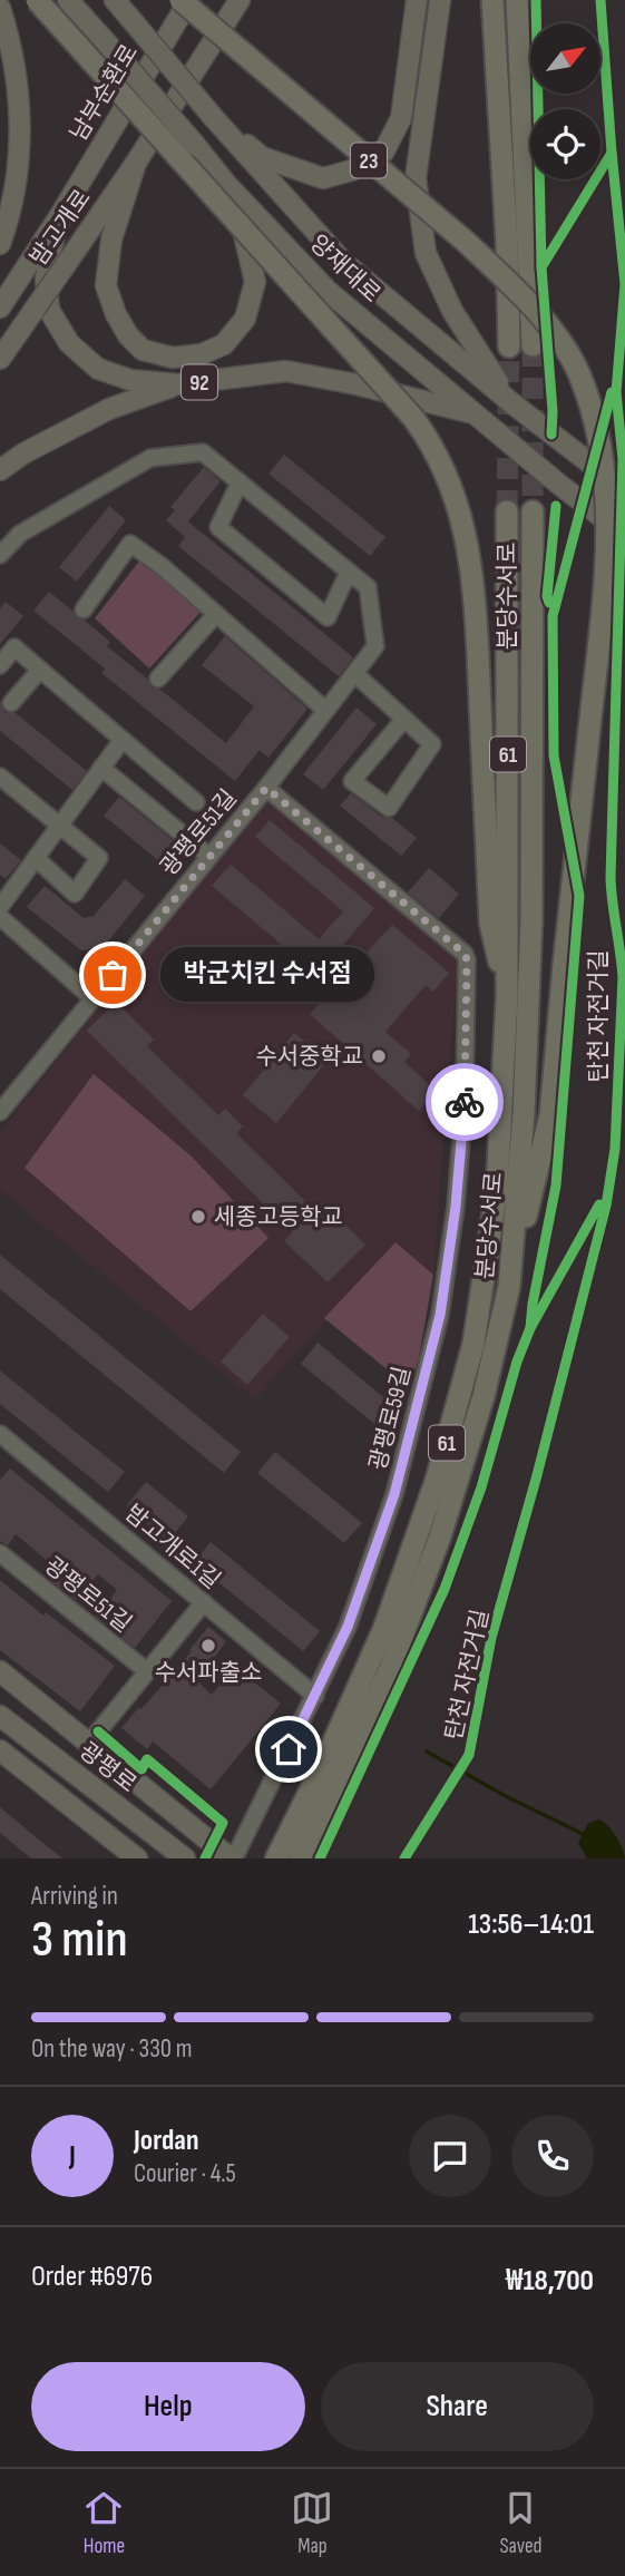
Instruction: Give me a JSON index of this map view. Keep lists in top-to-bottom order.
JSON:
{
  "streets": {
    "highway": ["분당수서로", "61"],
    "main road": [
      "남부순환로",
      "23",
      "밤고개로",
      "양재대로",
      "92",
      "광평로"
    ],
    "street": ["광평로51길", "광평로59길", "밤고개로1길"],
    "cycle path": ["탄천 자전거길"]
  },
  "crossings": [
    ["남부순환로", "밤고개로"],
    ["남부순환로", "92"],
    ["23", "양재대로"],
    ["밤고개로", "92"],
    ["양재대로", "92"],
    ["광평로51길", "광평로59길"],
    ["광평로51길", "광평로"],
    ["광평로59길", "밤고개로1길"],
    ["밤고개로1길", "광평로"]
  ],
  "places": [
    "박군치킨 수서점",
    "수서중학교",
    "세종고등학교",
    "수서파출소"
  ],
  "north": "top right",
  "page": {
    "bubble": "박군치킨 수서점",
    "heading": ["3 min", "Arriving in", "13:56–14:01"],
    "panel": [
      "Jordan",
      "Courier · 4.5",
      "Order #6976",
      "₩18,700"
    ],
    "bar": "On the way · 330 m",
    "round": "J",
    "buttons": ["Help", "Share"],
    "tabs": ["Home", "Map", "Saved"]
  }
}
